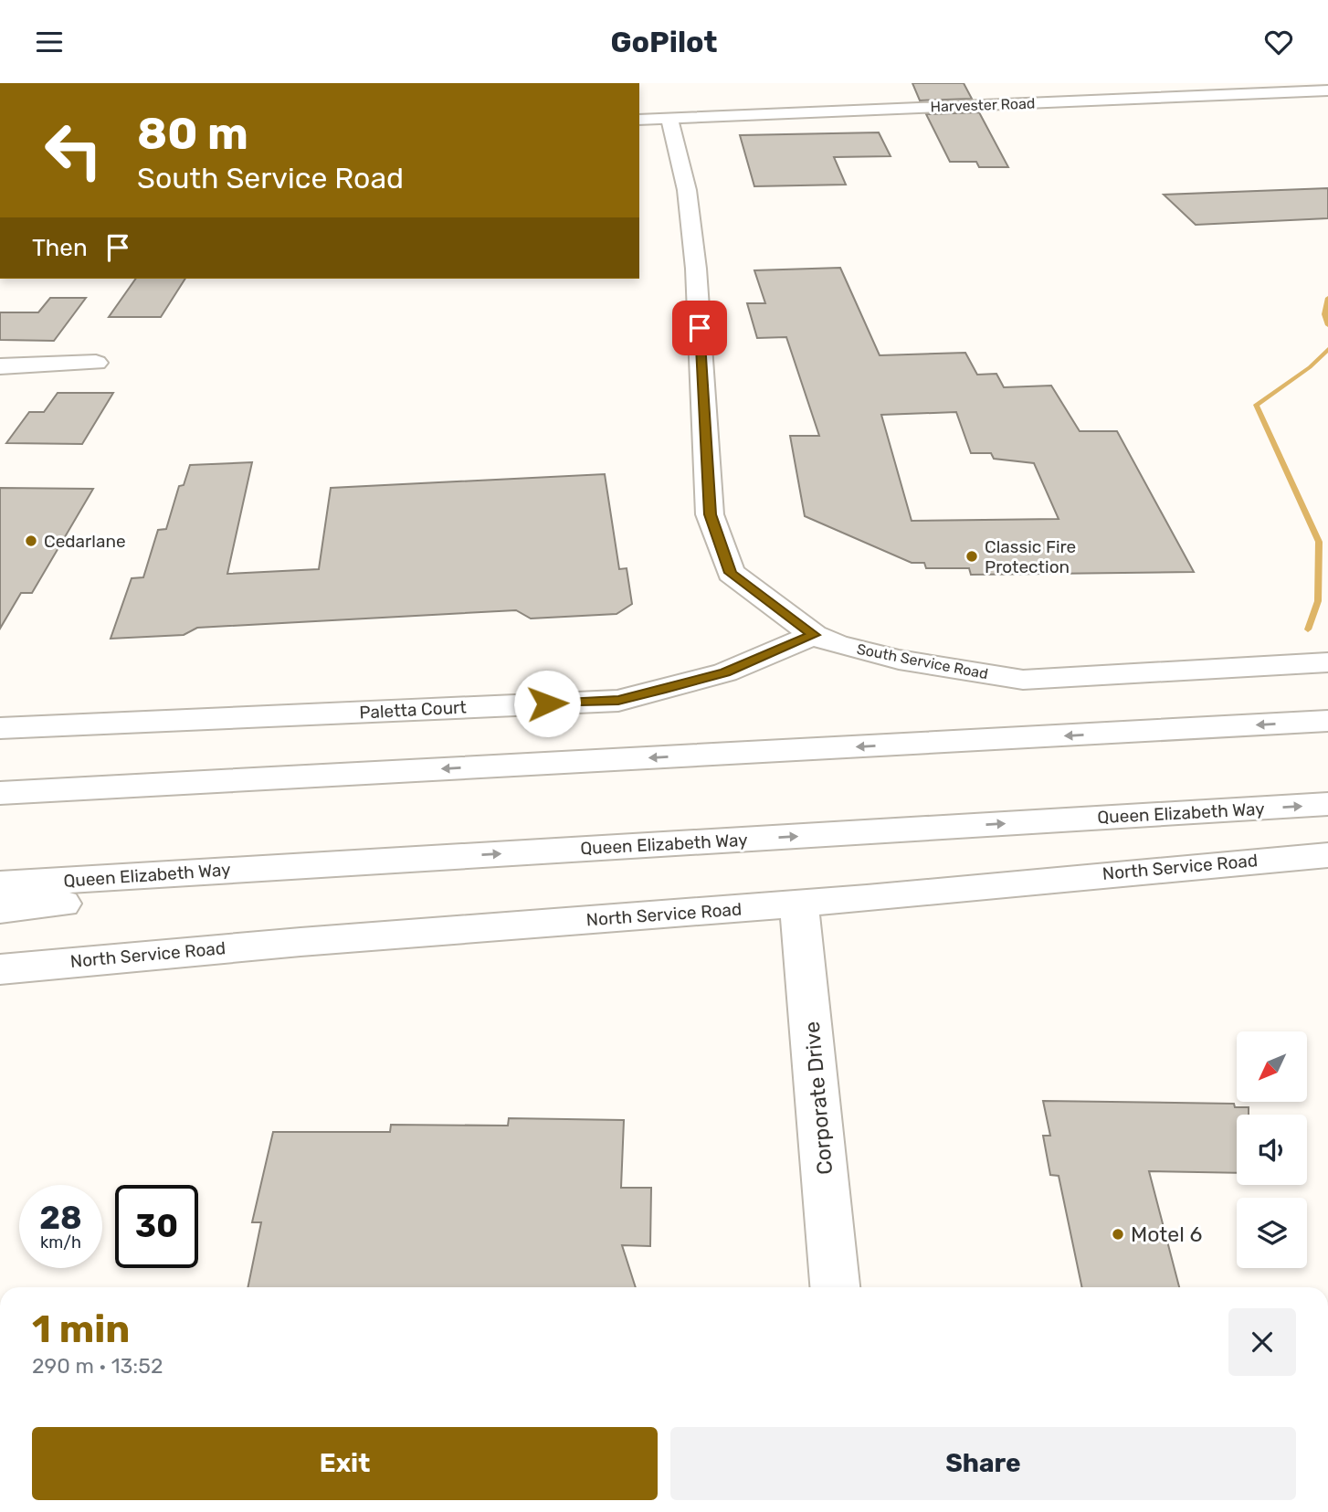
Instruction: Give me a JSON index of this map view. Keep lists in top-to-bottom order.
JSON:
{
  "streets": {
    "main road": [
      "Harvester Road",
      "South Service Road",
      "Paletta Court",
      "Queen Elizabeth Way",
      "North Service Road",
      "Corporate Drive"
    ]
  },
  "crossings": [
    ["Harvester Road", "South Service Road"],
    ["South Service Road", "Paletta Court"],
    ["North Service Road", "Corporate Drive"]
  ],
  "places": ["Cedarlane", "Classic Fire Protection", "Motel 6"],
  "north": "bottom left",
  "page": {
    "header": "GoPilot",
    "turn": ["80 m", "South Service Road"],
    "then": "Then",
    "speed": "28 km/h",
    "limit": "30",
    "heading": ["1 min", "290 m · 13:52"],
    "buttons": ["Exit", "Share"]
  }
}
